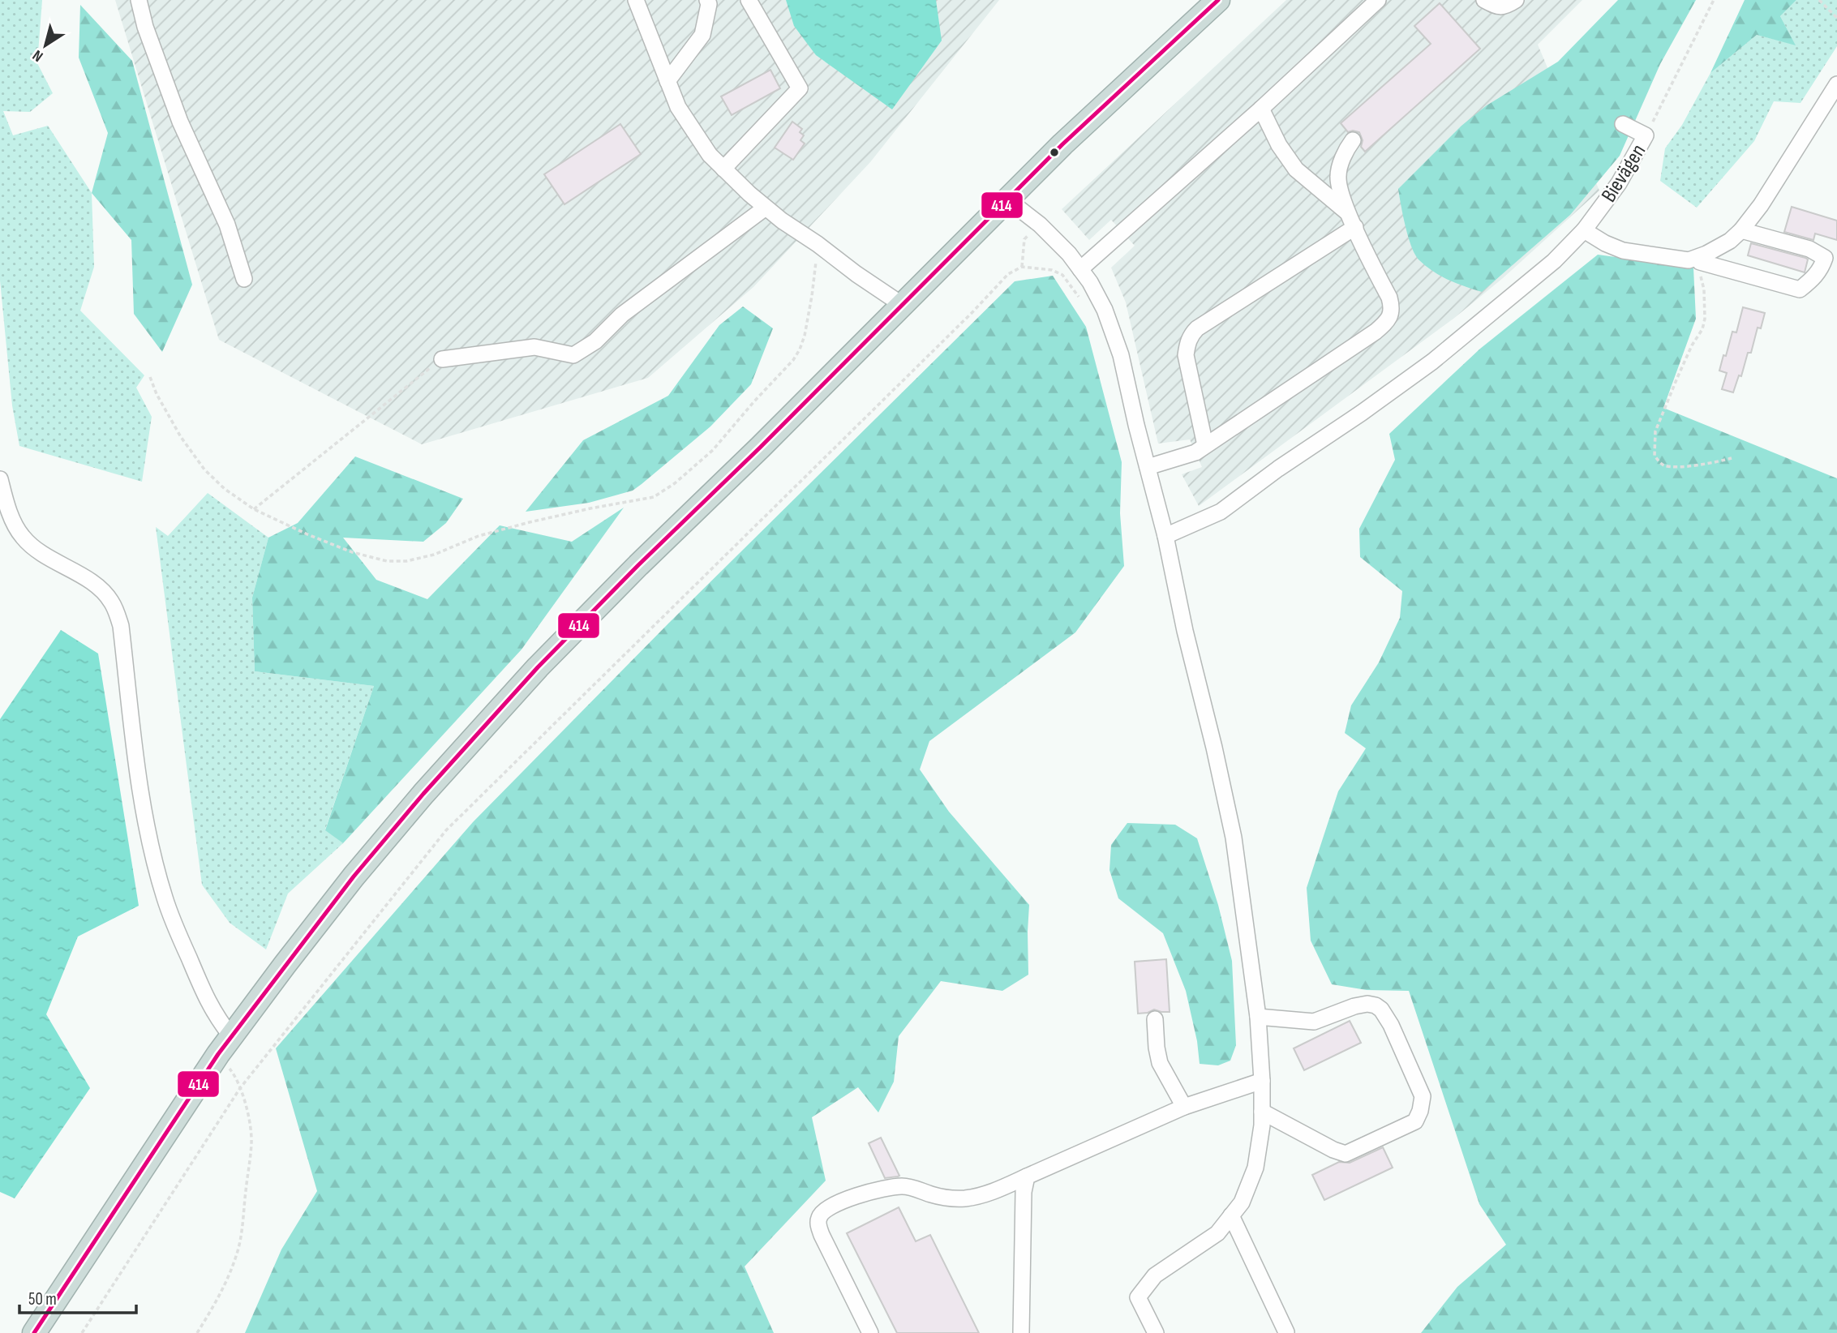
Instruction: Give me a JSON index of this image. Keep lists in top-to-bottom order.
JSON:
{
  "streets": {
    "street": ["Bievägen"]
  },
  "lines": ["transit line 414"],
  "scale_bar": "50 m",
  "north": "bottom left"
}
